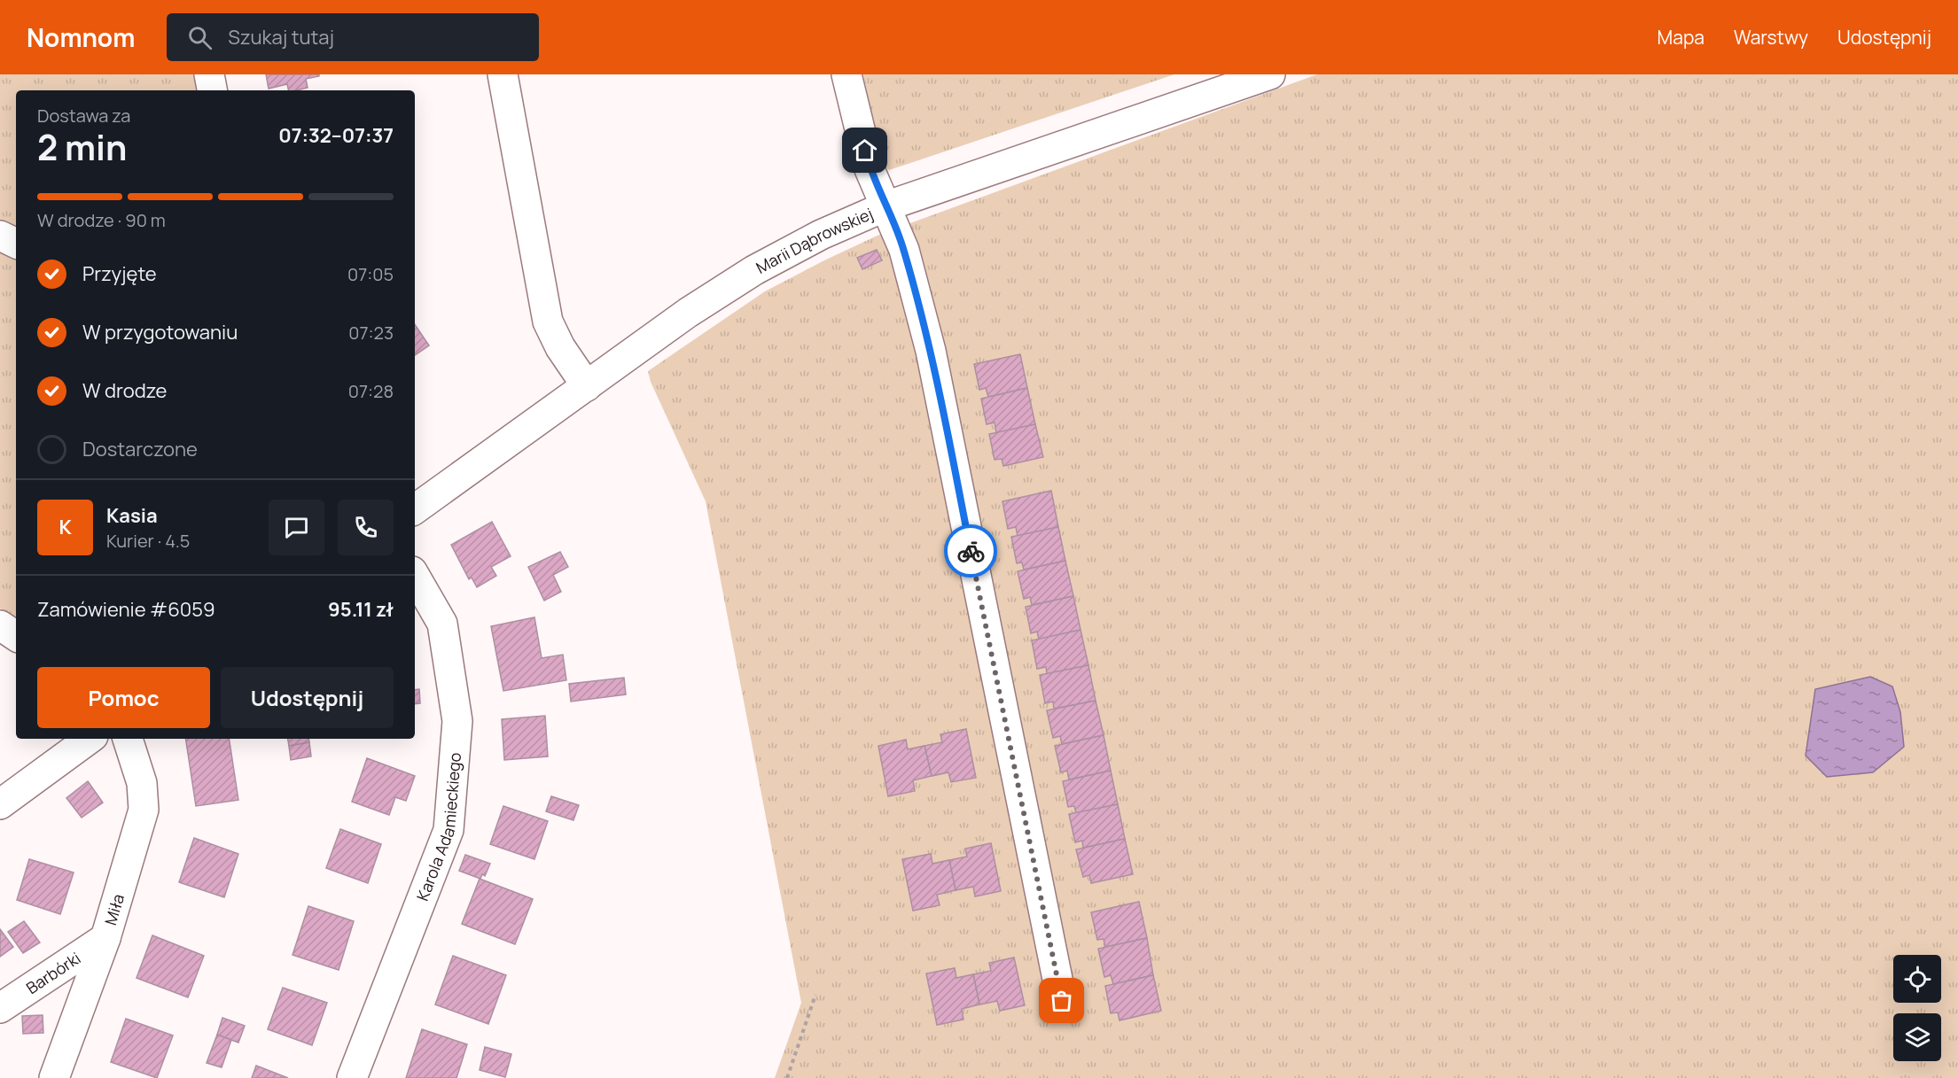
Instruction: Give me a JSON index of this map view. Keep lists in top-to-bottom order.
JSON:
{
  "streets": {
    "street": [
      "Marii Dąbrowskiej",
      "Karola Adamieckiego",
      "Miła",
      "Barbórki"
    ]
  },
  "crossings": [
    ["Miła", "Barbórki"]
  ],
  "page": {
    "header": "Nomnom",
    "search": "Szukaj tutaj",
    "nav": ["Mapa", "Warstwy", "Udostępnij"],
    "heading": ["2 min", "Dostawa za", "07:32–07:37"],
    "panel": [
      "Kasia",
      "Kurier · 4.5",
      "Zamówienie #6059",
      "95.11 zł"
    ],
    "bar": "W drodze · 90 m",
    "list": [
      ["Przyjęte", "07:05"],
      ["W przygotowaniu", "07:23"],
      ["W drodze", "07:28"],
      "Dostarczone"
    ],
    "round": "K",
    "buttons": ["Pomoc", "Udostępnij"]
  }
}
